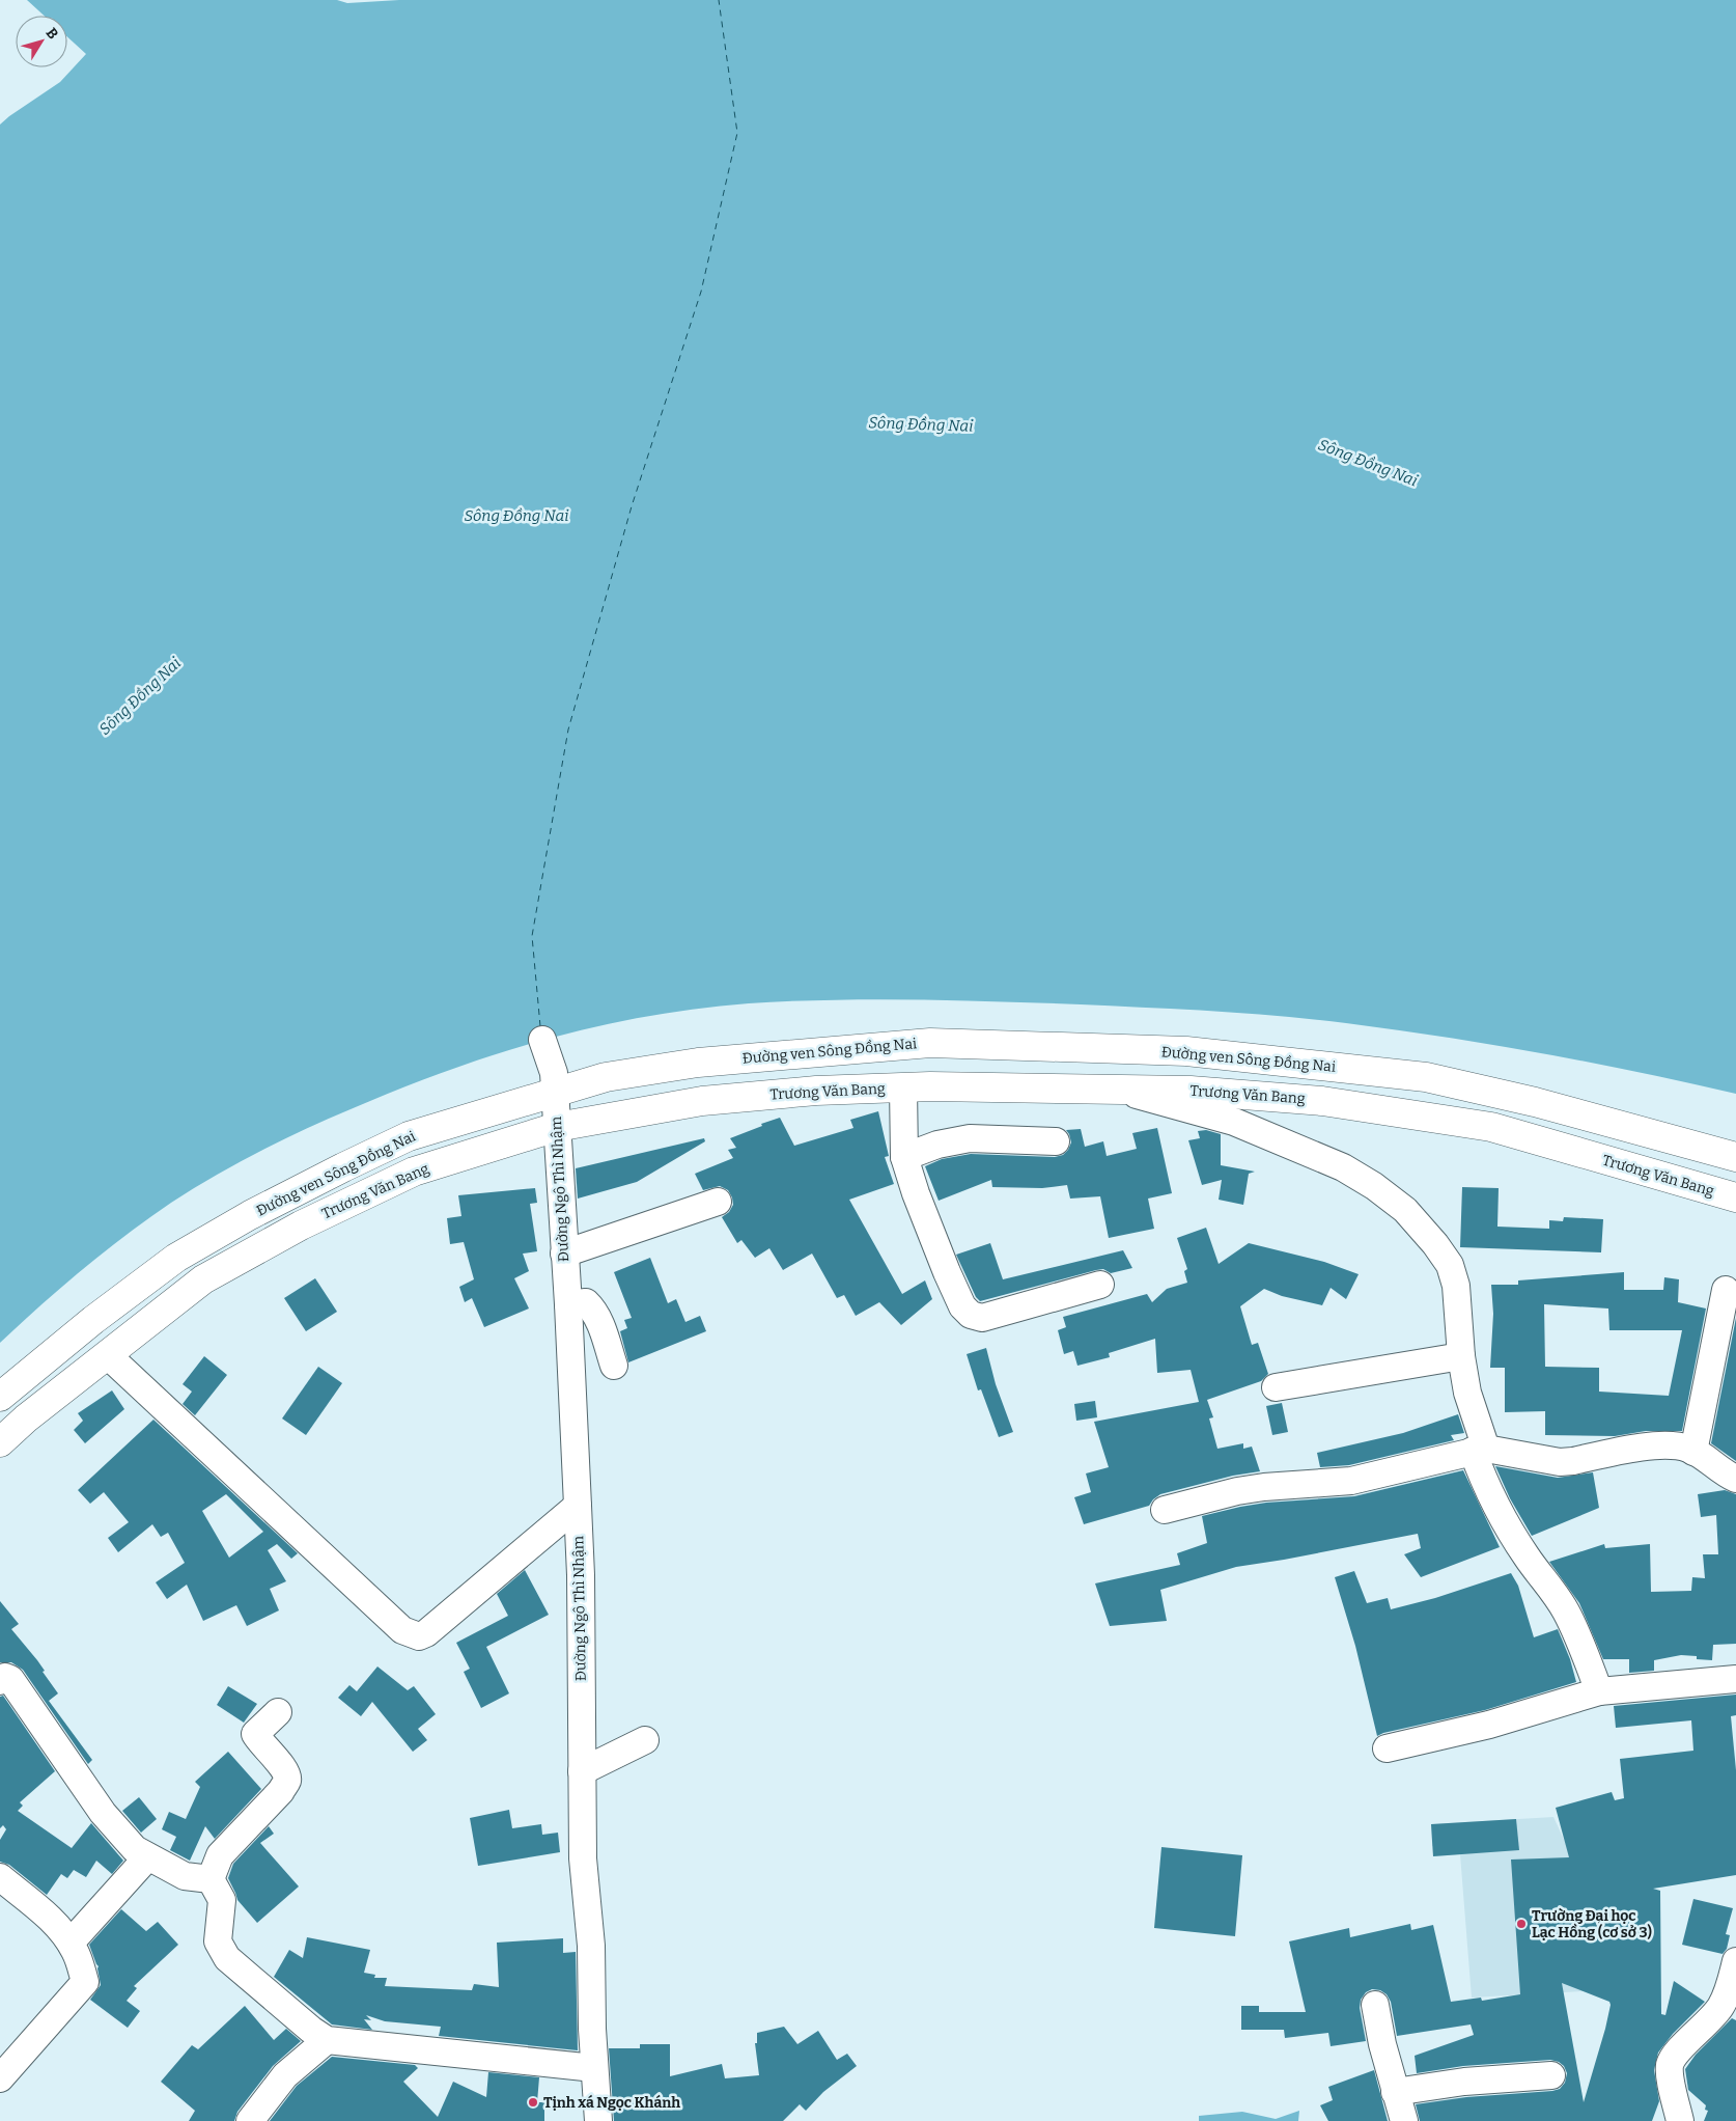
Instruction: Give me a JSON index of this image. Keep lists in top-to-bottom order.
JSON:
{
  "streets": {
    "main road": ["Đường ven Sông Đồng Nai", "Trương Văn Bang"],
    "street": ["Đường Ngô Thì Nhậm"]
  },
  "crossings": [
    ["Đường ven Sông Đồng Nai", "Đường Ngô Thì Nhậm"],
    ["Trương Văn Bang", "Đường Ngô Thì Nhậm"]
  ],
  "water": ["Sông Đồng Nai"],
  "places": ["Trường Đại học Lạc Hồng (cơ sở 3)", "Tịnh xá Ngọc Khánh"],
  "north": "top right"
}
